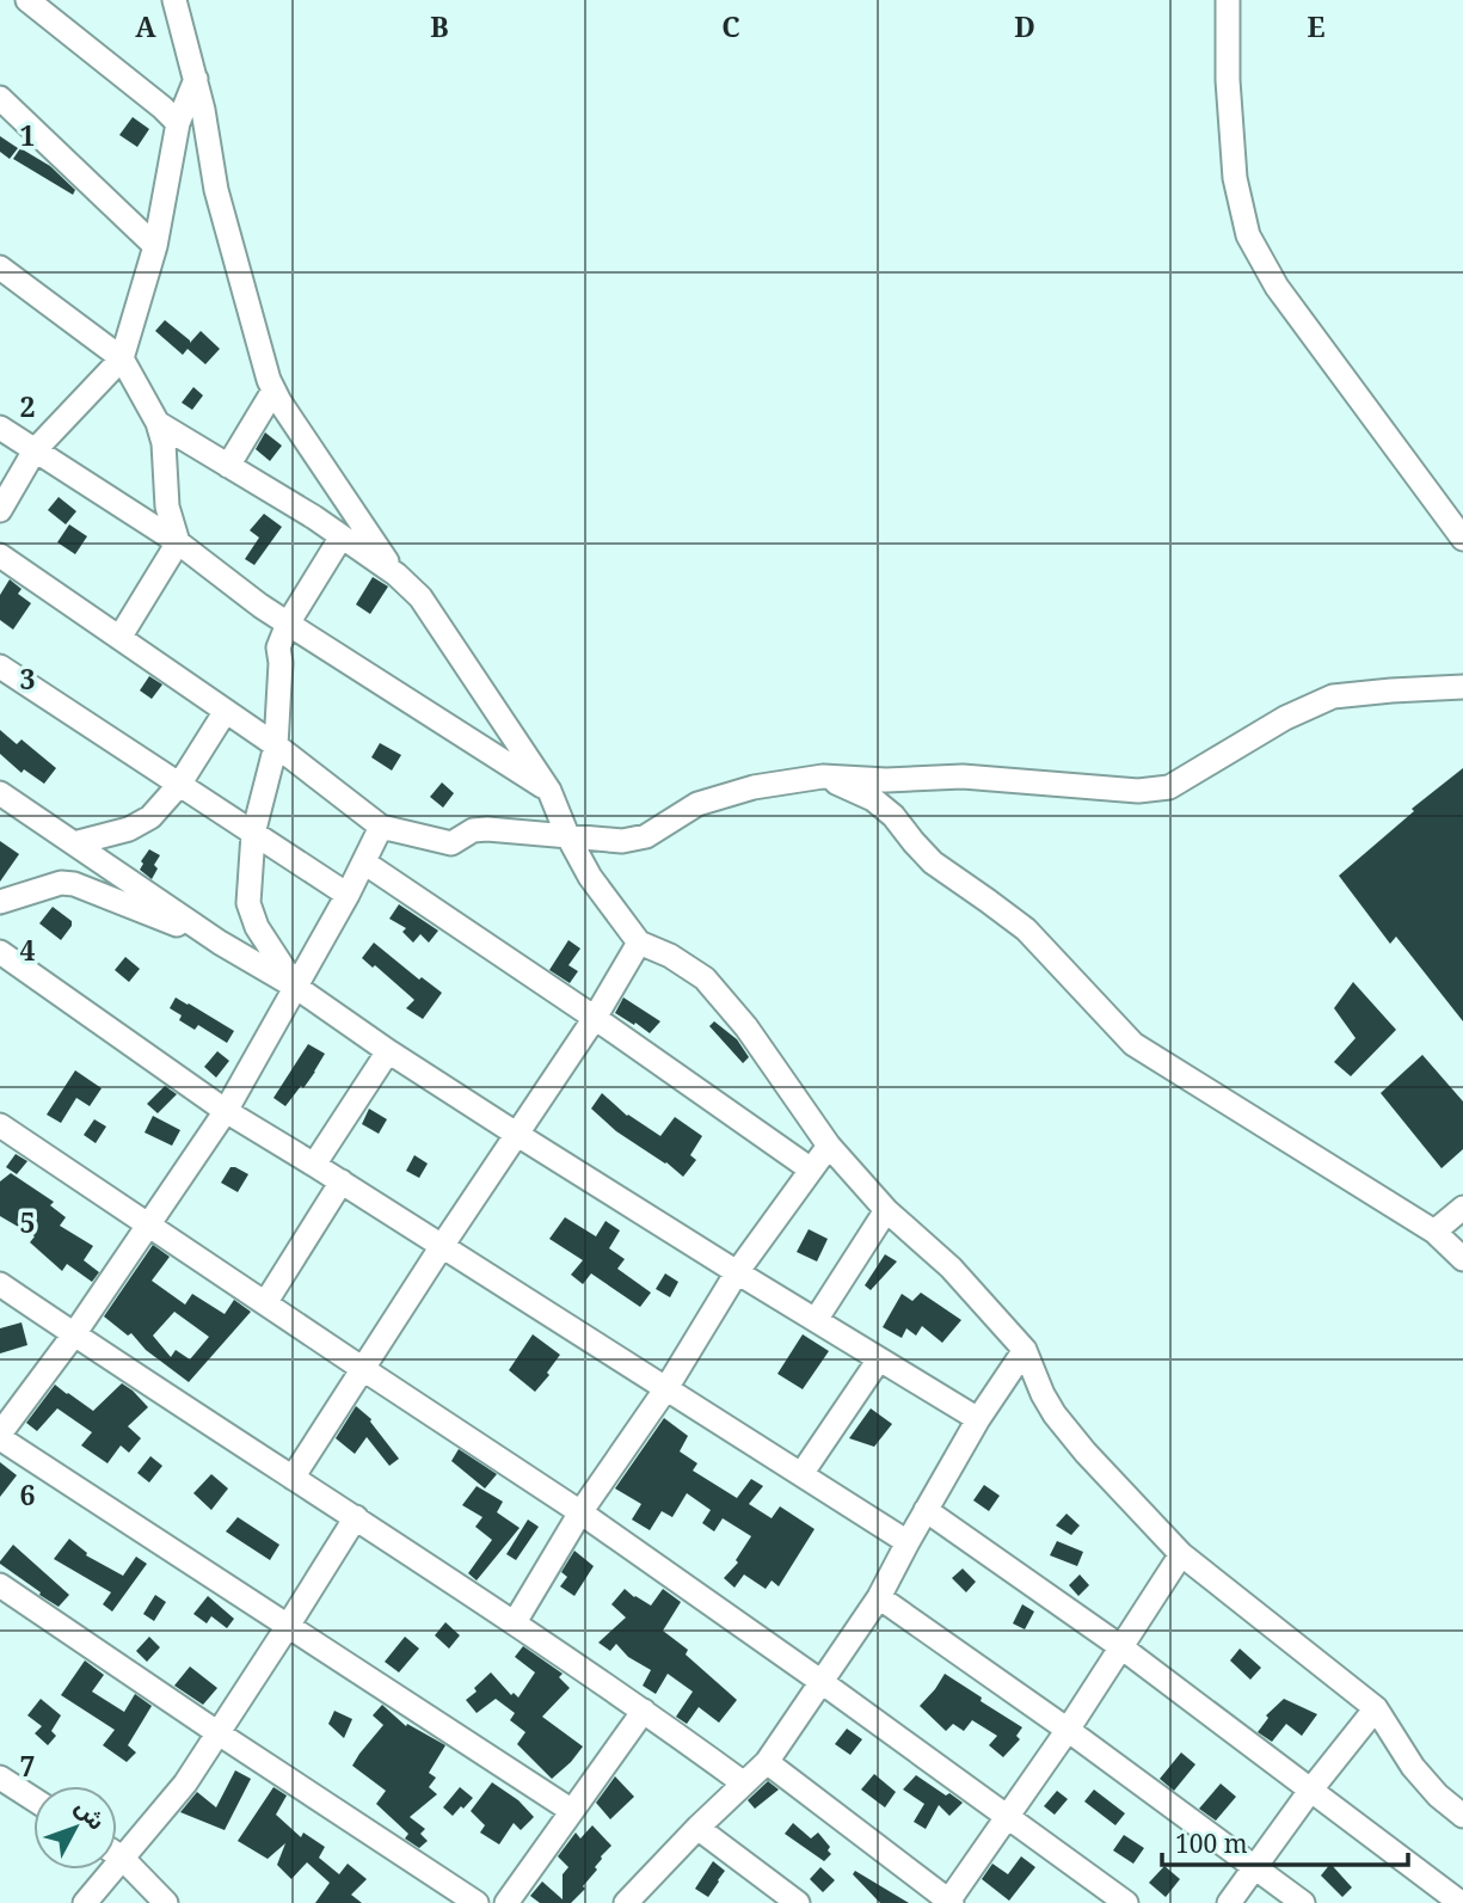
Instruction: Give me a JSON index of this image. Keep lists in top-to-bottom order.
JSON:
{
  "scale_bar": "100 m",
  "north": "top right",
  "grid": {
    "columns": [
      "A",
      "B",
      "C",
      "D",
      "E"
    ],
    "rows": [
      "1",
      "2",
      "3",
      "4",
      "5",
      "6",
      "7"
    ]
  }
}
